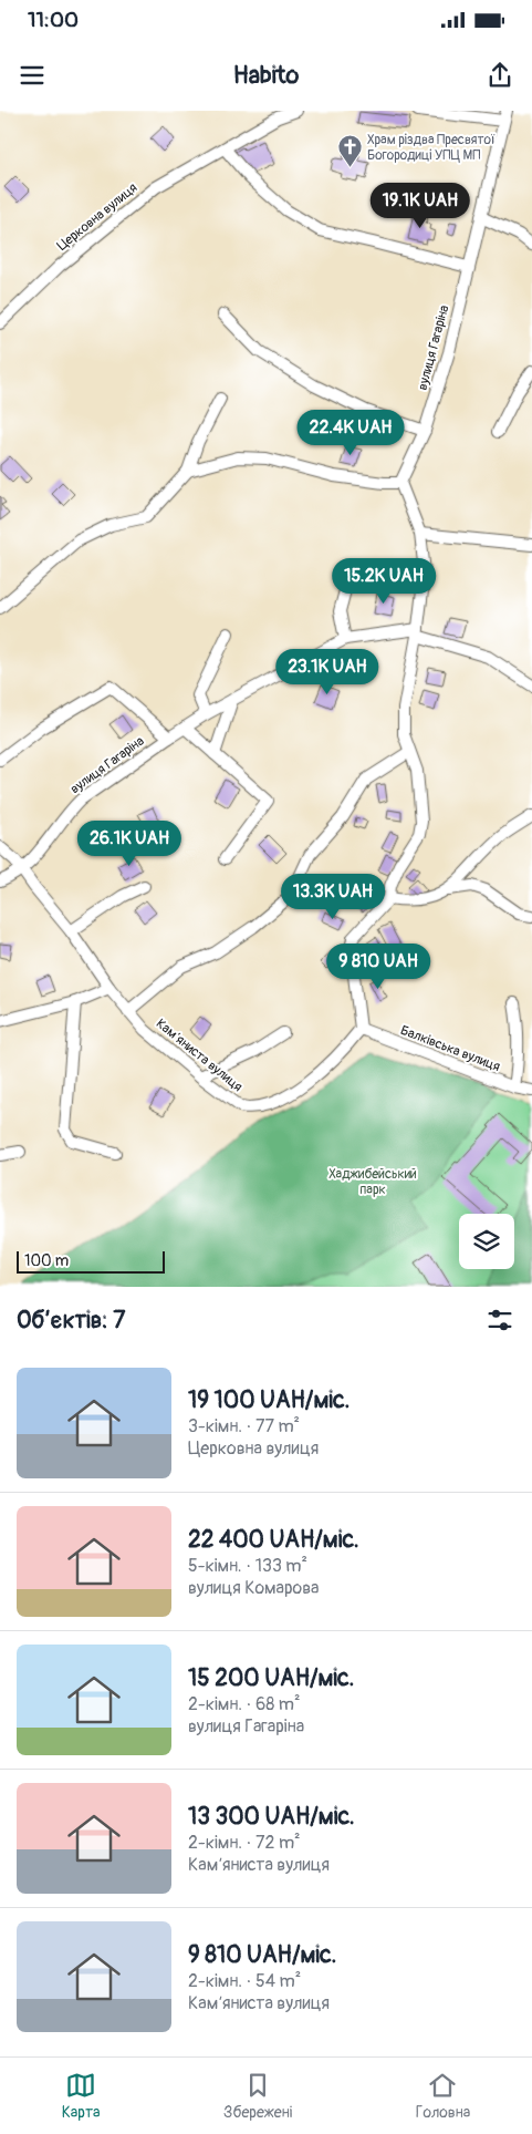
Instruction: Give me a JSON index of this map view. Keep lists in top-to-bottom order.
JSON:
{
  "streets": {
    "street": [
      "Церковна вулиця",
      "вулиця Гагаріна",
      "Балківська вулиця",
      "Камʼяниста вулиця"
    ]
  },
  "crossings": [
    ["Балківська вулиця", "Камʼяниста вулиця"]
  ],
  "parks": ["Хаджибейський парк"],
  "places": {
    "church": ["Храм різдва Пресвятої Богородиці УПЦ МП"]
  },
  "scale_bar": "100 m",
  "page": {
    "status": "11:00",
    "header": "Habito",
    "price": [
      "19.1K UAH",
      "22.4K UAH",
      "15.2K UAH",
      "23.1K UAH",
      "26.1K UAH",
      "13.3K UAH",
      "9 810 UAH"
    ],
    "scale": "100 m",
    "heading": "Об’єктів: 7",
    "list": [
      {
        "name": "19 100 UAH/міс.",
        "note": "3-кімн. · 77 m² · Церковна вулиця"
      },
      {
        "name": "22 400 UAH/міс.",
        "note": "5-кімн. · 133 m² · вулиця Комарова"
      },
      {
        "name": "15 200 UAH/міс.",
        "note": "2-кімн. · 68 m² · вулиця Гагаріна"
      },
      {
        "name": "13 300 UAH/міс.",
        "note": "2-кімн. · 72 m² · Камʼяниста вулиця"
      },
      {
        "name": "9 810 UAH/міс.",
        "note": "2-кімн. · 54 m² · Камʼяниста вулиця"
      }
    ],
    "tabs": ["Карта", "Збережені", "Головна"]
  }
}
